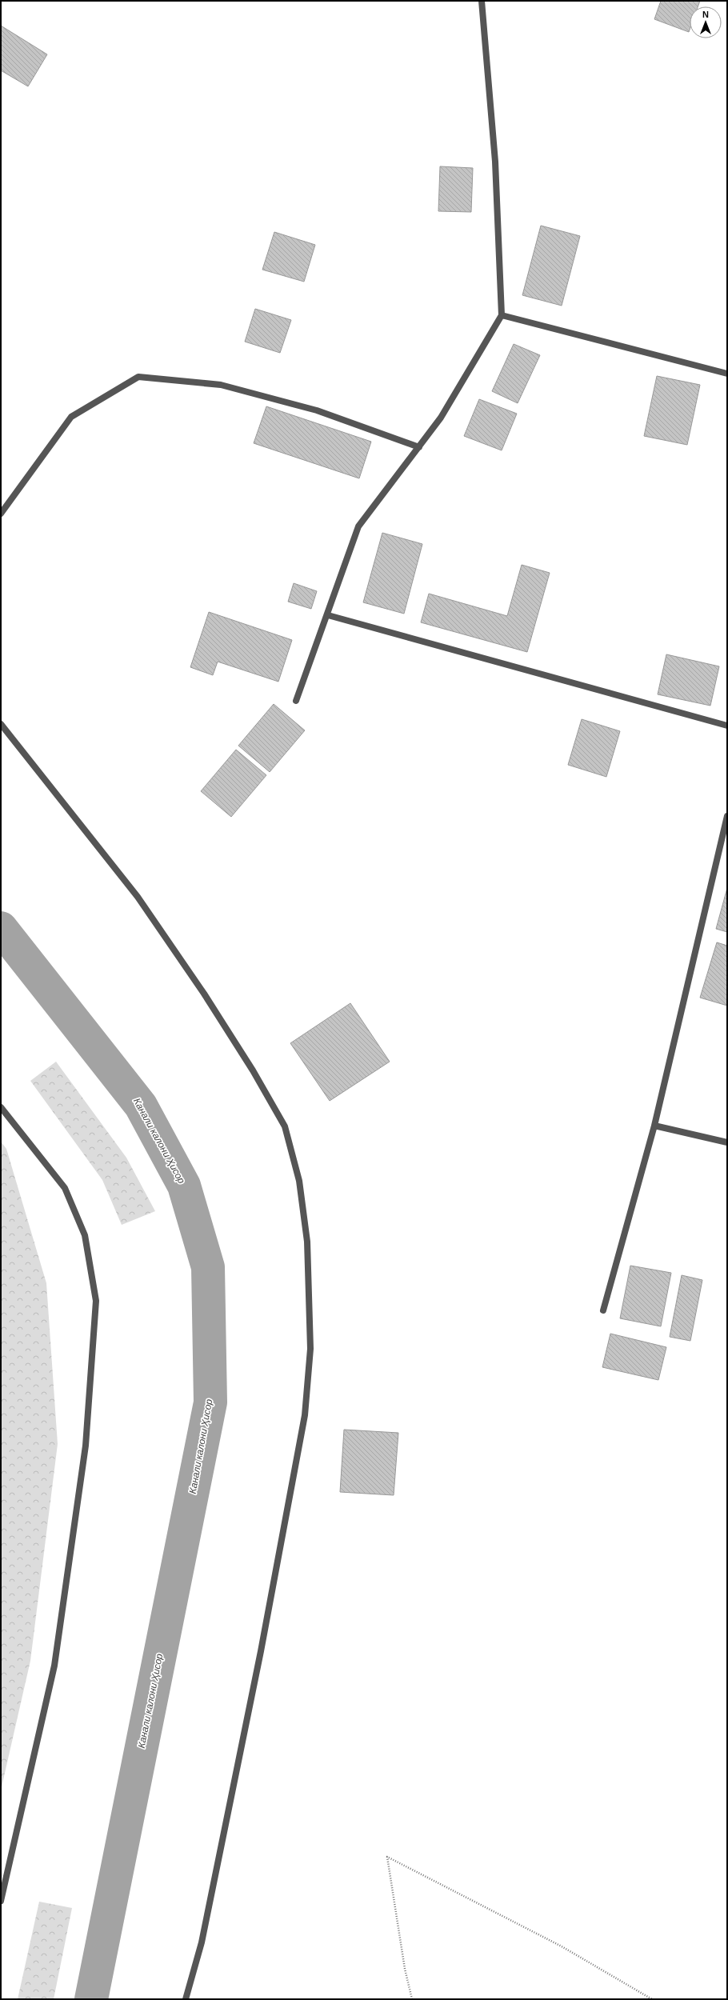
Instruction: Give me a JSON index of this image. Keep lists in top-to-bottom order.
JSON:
{
  "water": ["Канали калони Ҳисор"],
  "north": "top"
}
